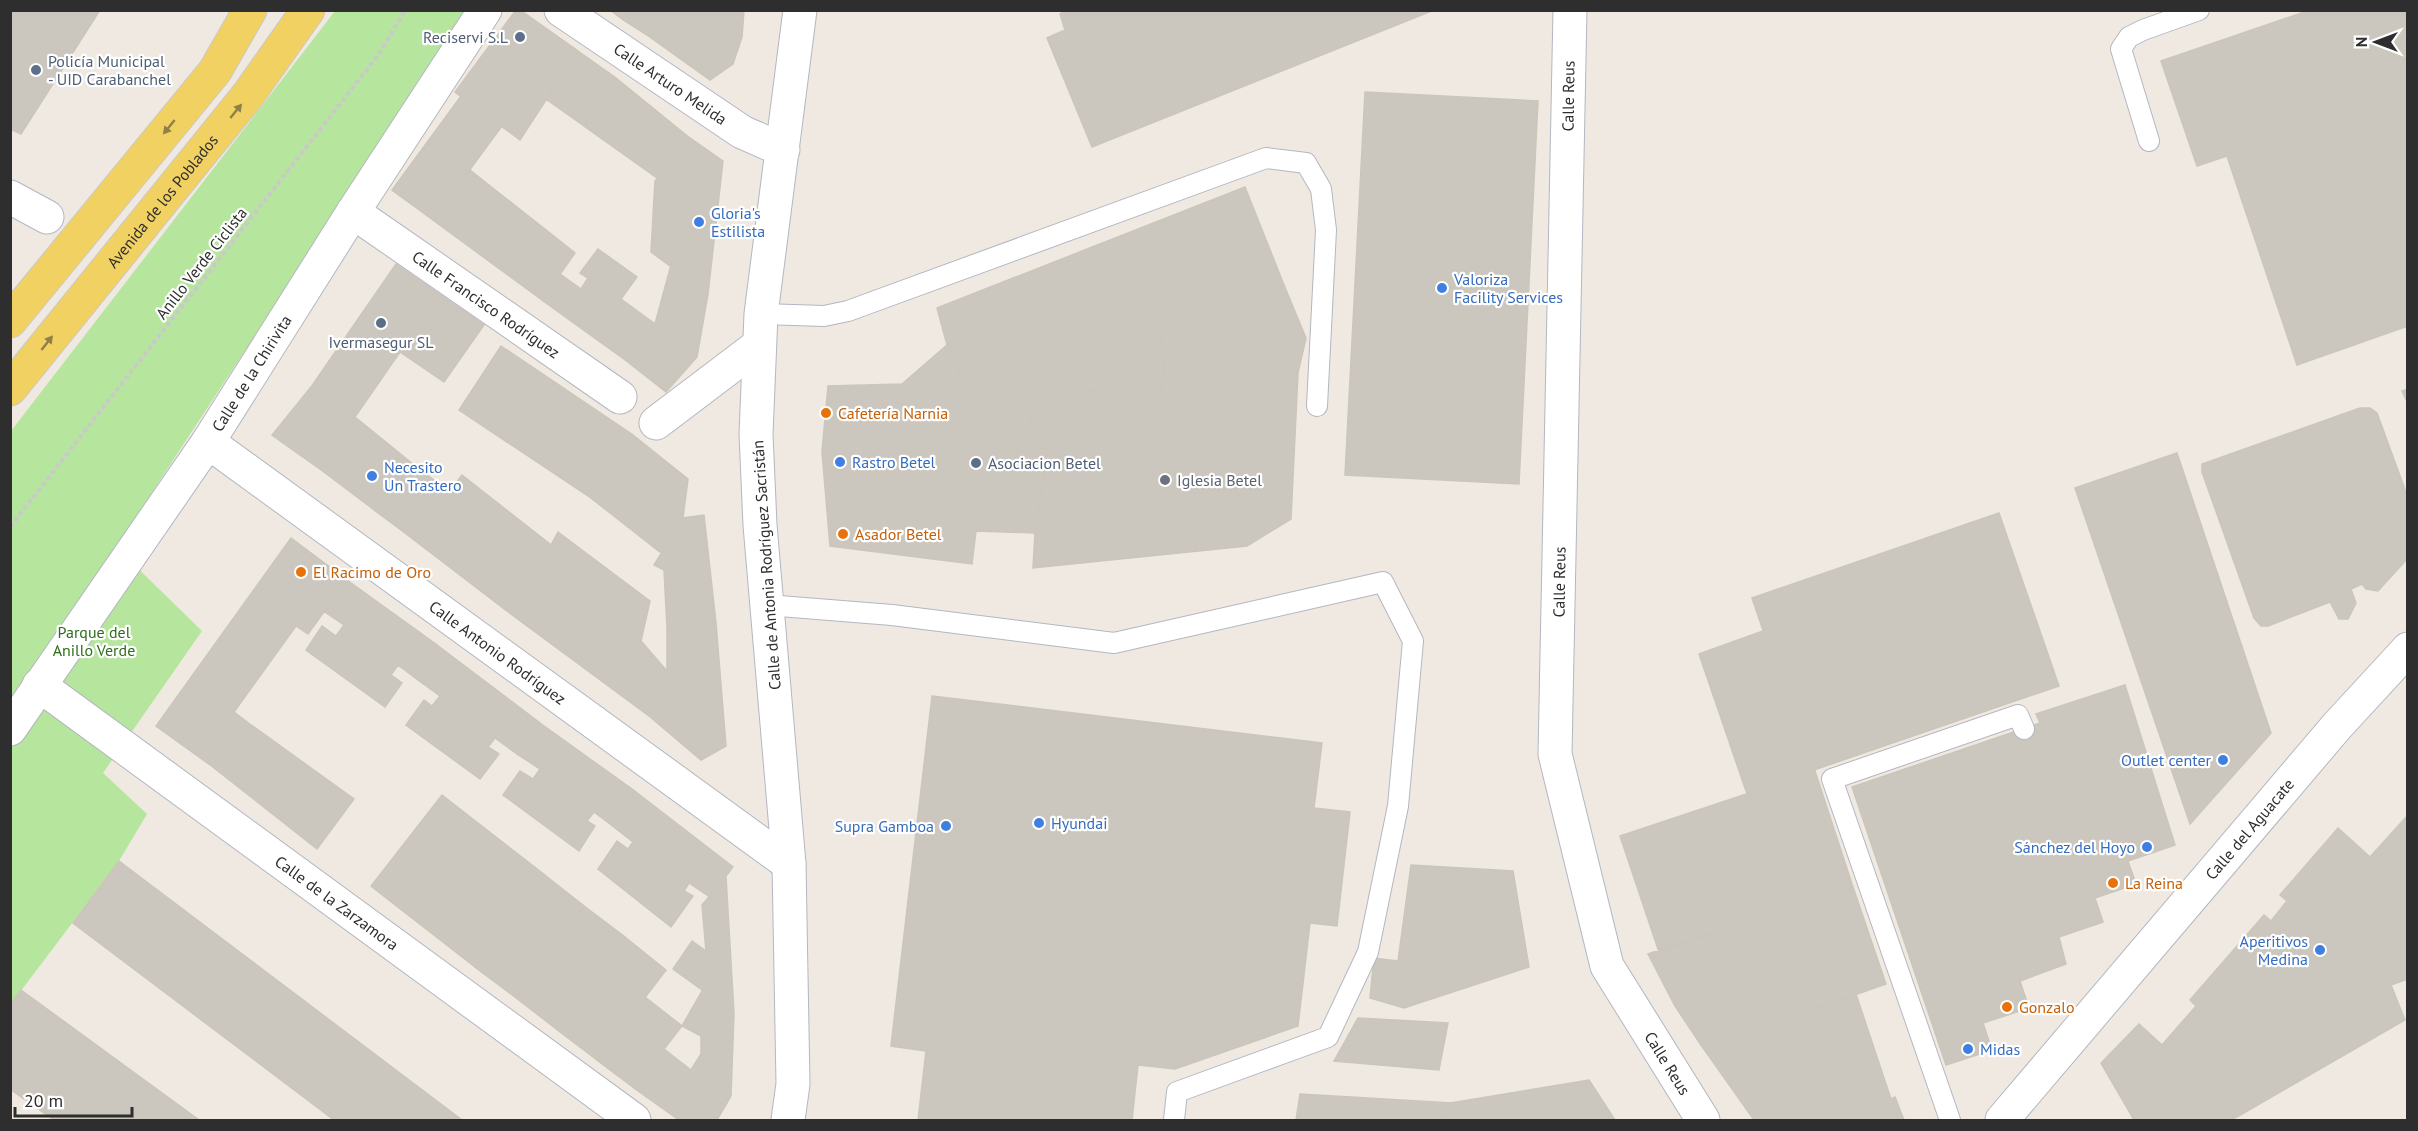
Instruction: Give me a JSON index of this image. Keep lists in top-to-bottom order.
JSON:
{
  "streets": {
    "main road": ["Avenida de los Poblados"],
    "street": [
      "Calle Arturo Melida",
      "Calle Reus",
      "Calle Francisco Rodríguez",
      "Calle de la Chirivita",
      "Calle de Antonia Rodríguez Sacristán",
      "Calle Antonio Rodríguez",
      "Calle del Aguacate",
      "Calle de la Zarzamora"
    ],
    "path": ["Anillo Verde Ciclista"]
  },
  "crossings": [
    ["Calle Arturo Melida", "Calle de Antonia Rodríguez Sacristán"],
    ["Calle Francisco Rodríguez", "Calle de la Chirivita"],
    ["Calle de la Chirivita", "Calle Antonio Rodríguez"],
    ["Calle de la Chirivita", "Calle de la Zarzamora"],
    ["Calle de Antonia Rodríguez Sacristán", "Calle Antonio Rodríguez"]
  ],
  "parks": ["Parque del Anillo Verde"],
  "places": [
    "Reciservi S.L",
    "Policía Municipal - UID Carabanchel",
    "Gloria's Estilista",
    "Valoriza Facility Services",
    "Ivermasegur SL",
    "Cafetería Narnia",
    "Rastro Betel",
    "Asociacion Betel",
    "Necesito Un Trastero",
    "Iglesia Betel",
    "Asador Betel",
    "El Racimo de Oro",
    "Outlet center",
    "Hyundai",
    "Supra Gamboa",
    "Sánchez del Hoyo",
    "La Reina",
    "Aperitivos Medina",
    "Gonzalo",
    "Midas"
  ],
  "scale_bar": "20 m",
  "north": "left"
}
